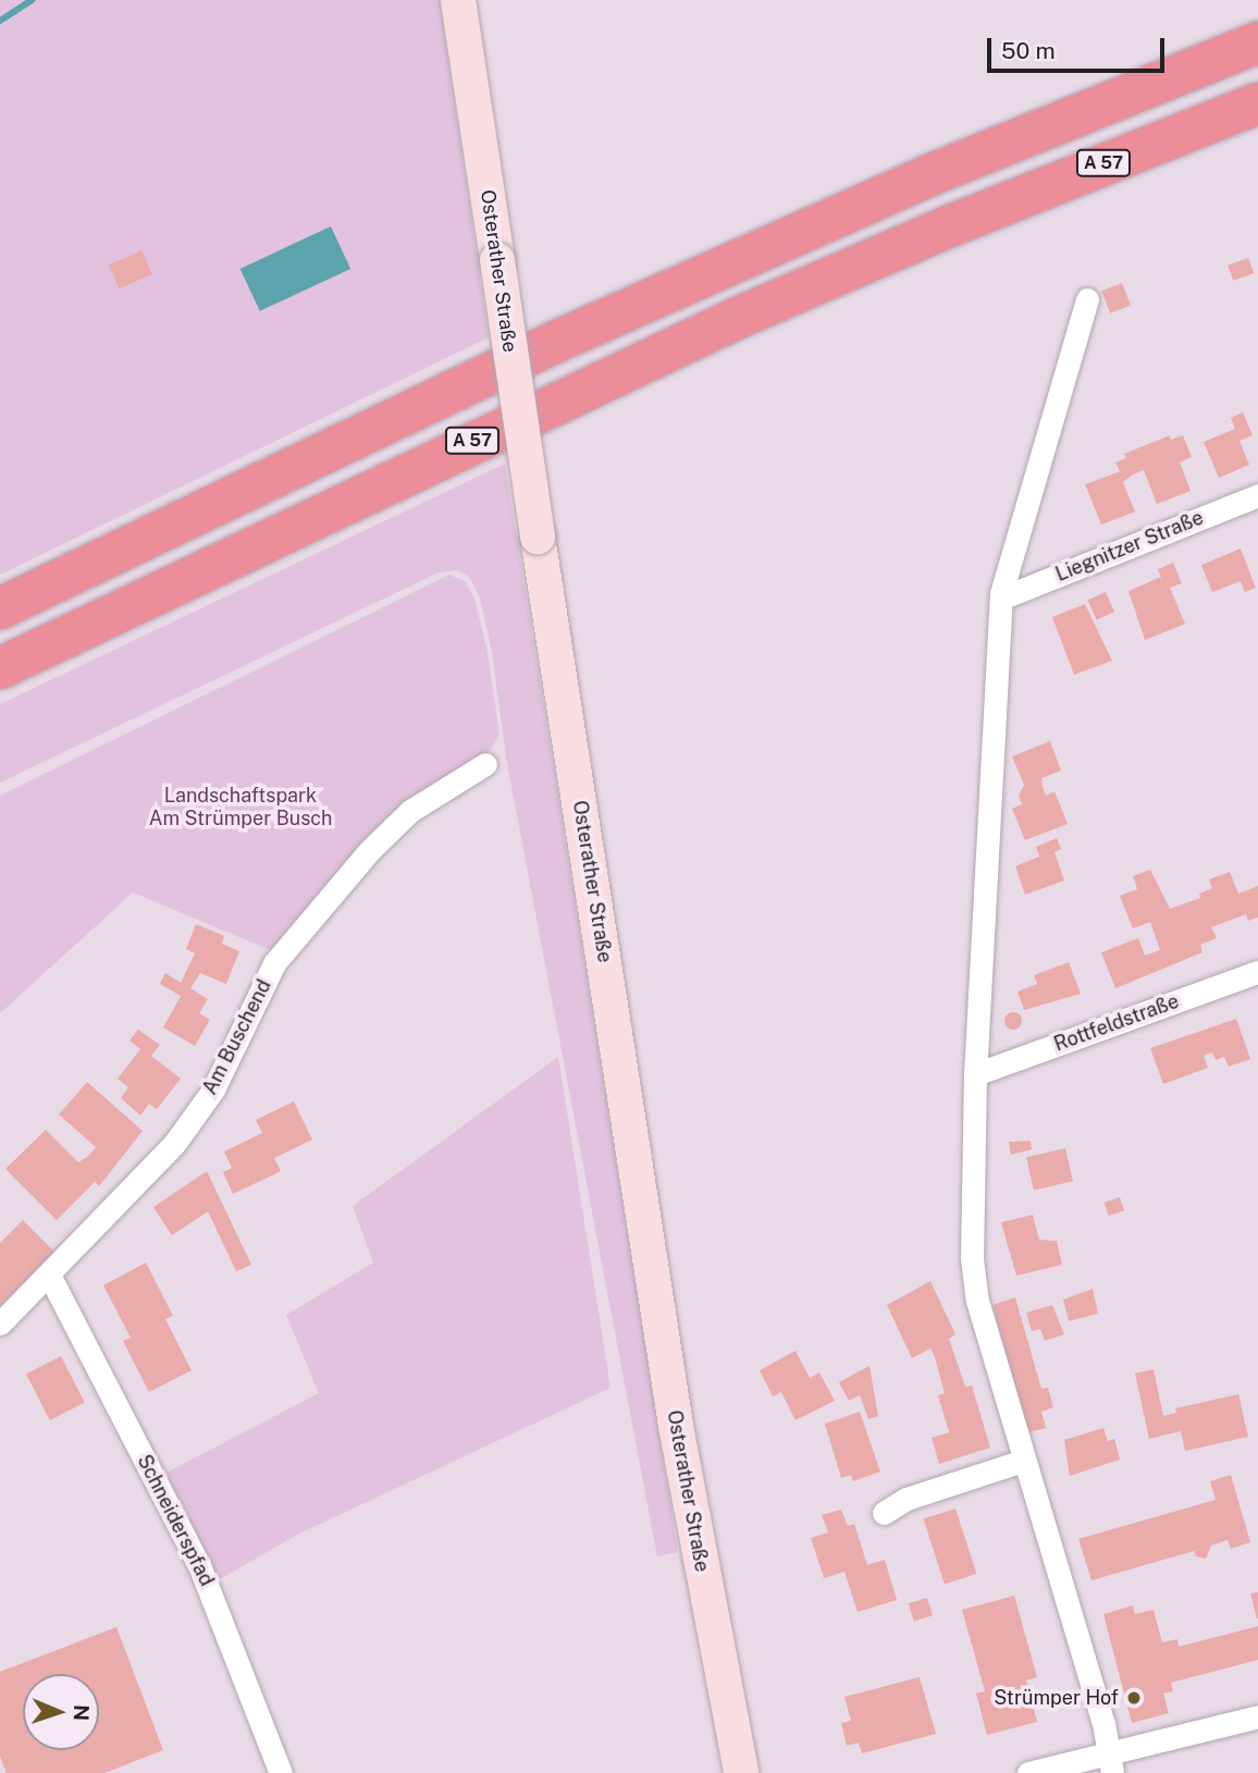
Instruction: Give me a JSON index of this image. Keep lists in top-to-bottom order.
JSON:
{
  "streets": {
    "highway": ["A 57"],
    "main road": ["Osterather Straße"],
    "street": [
      "Liegnitzer Straße",
      "Rottfeldstraße",
      "Am Buschend",
      "Schneiderspfad"
    ]
  },
  "crossings": [
    ["Am Buschend", "Schneiderspfad"]
  ],
  "parks": ["Landschaftspark Am Strümper Busch"],
  "places": ["Strümper Hof"],
  "scale_bar": "50 m",
  "north": "right"
}
